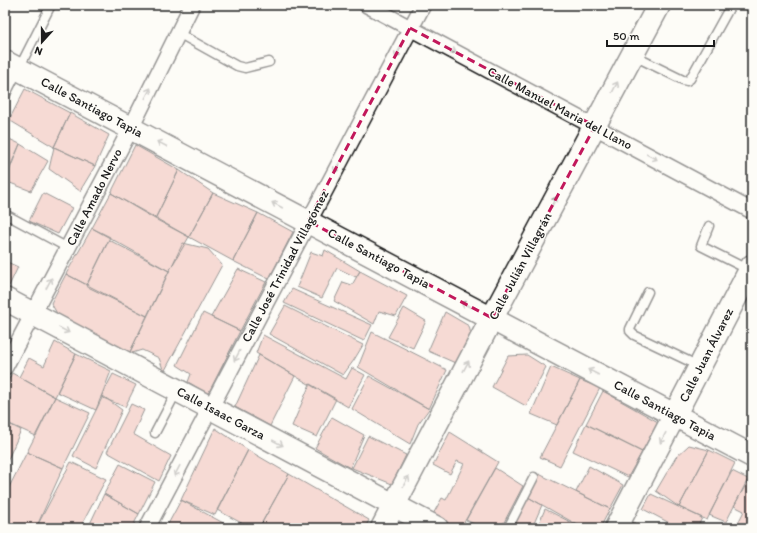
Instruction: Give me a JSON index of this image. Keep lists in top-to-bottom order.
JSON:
{
  "streets": {
    "street": [
      "Calle Santiago Tapia",
      "Calle Manuel Maria del Llano",
      "Calle Amado Nervo",
      "Calle José Trinidad Villagómez",
      "Calle Julián Villagrán",
      "Calle Juan Álvarez",
      "Calle Isaac Garza"
    ]
  },
  "crossings": [
    ["Calle Santiago Tapia", "Calle Amado Nervo"],
    ["Calle Santiago Tapia", "Calle José Trinidad Villagómez"],
    ["Calle Santiago Tapia", "Calle Julián Villagrán"],
    ["Calle Santiago Tapia", "Calle Juan Álvarez"],
    ["Calle Manuel Maria del Llano", "Calle José Trinidad Villagómez"],
    ["Calle Manuel Maria del Llano", "Calle Julián Villagrán"],
    ["Calle Amado Nervo", "Calle Isaac Garza"],
    ["Calle José Trinidad Villagómez", "Calle Isaac Garza"],
    ["Calle Julián Villagrán", "Calle Isaac Garza"]
  ],
  "one_way": [
    "Calle Santiago Tapia",
    "Calle Manuel Maria del Llano",
    "Calle Amado Nervo",
    "Calle José Trinidad Villagómez",
    "Calle Julián Villagrán",
    "Calle Juan Álvarez",
    "Calle Isaac Garza"
  ],
  "scale_bar": "50 m",
  "north": "bottom"
}
